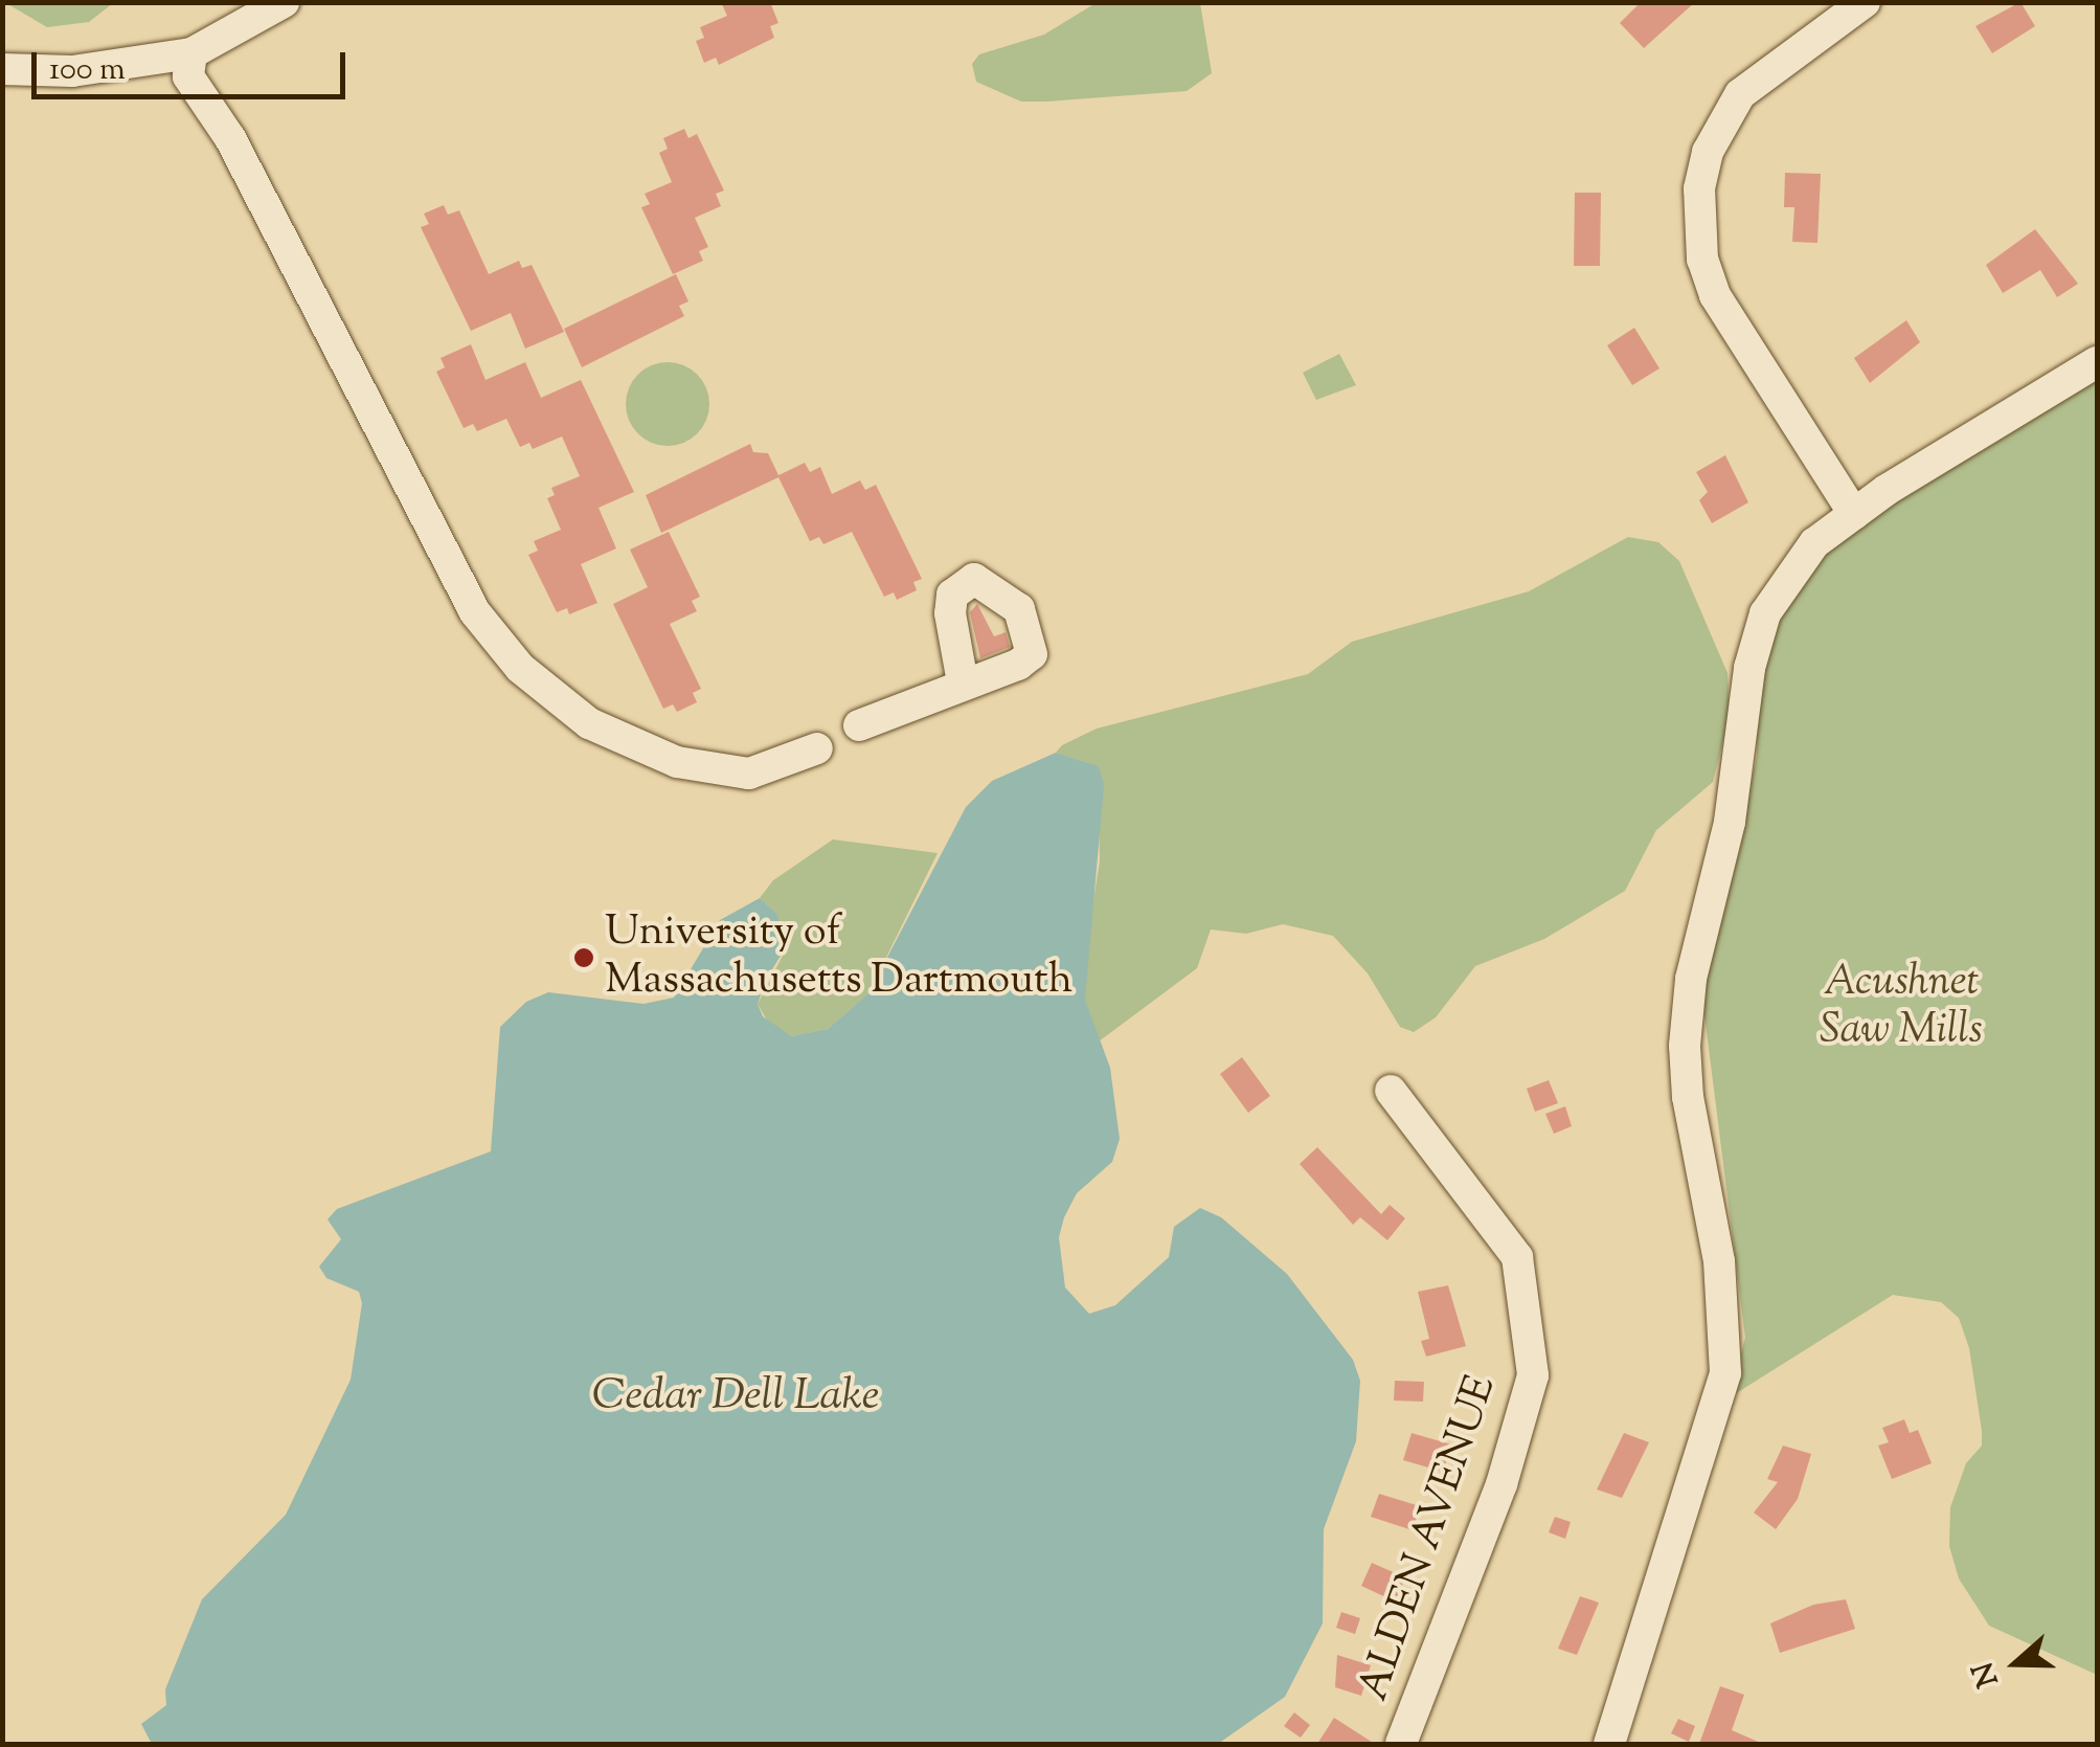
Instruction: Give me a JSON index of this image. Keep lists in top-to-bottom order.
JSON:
{
  "streets": {
    "street": ["ALDEN AVENUE"]
  },
  "water": ["Cedar Dell Lake"],
  "parks": ["Acushnet Saw Mills"],
  "places": ["University of Massachusetts Dartmouth"],
  "scale_bar": "100 m",
  "north": "left"
}
